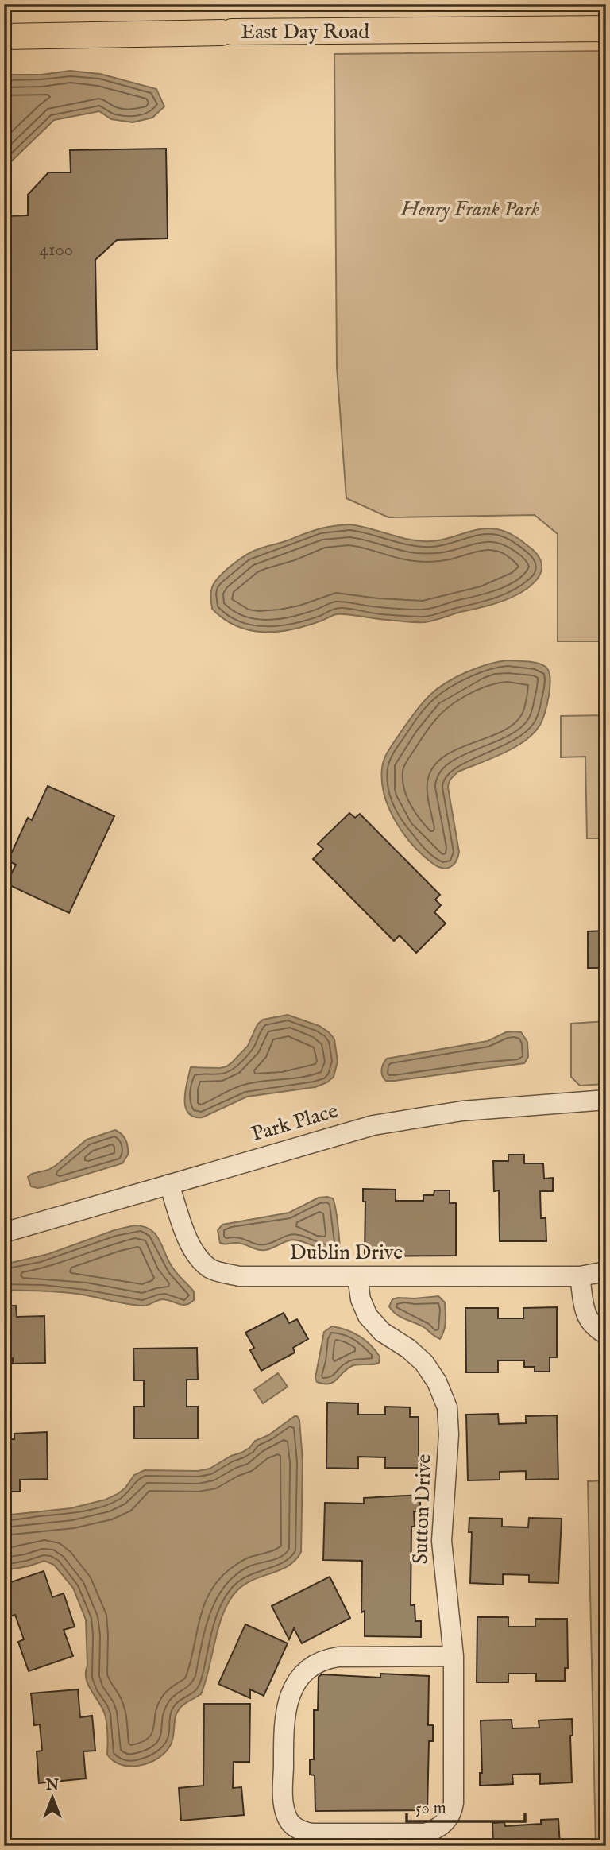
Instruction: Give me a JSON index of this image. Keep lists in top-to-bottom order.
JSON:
{
  "streets": {
    "main road": ["East Day Road"],
    "street": ["Park Place", "Dublin Drive", "Sutton Drive"]
  },
  "crossings": [
    ["Park Place", "Dublin Drive"],
    ["Dublin Drive", "Sutton Drive"]
  ],
  "parks": ["Henry Frank Park"],
  "house_numbers": ["4100"],
  "scale_bar": "50 m",
  "north": "top"
}
